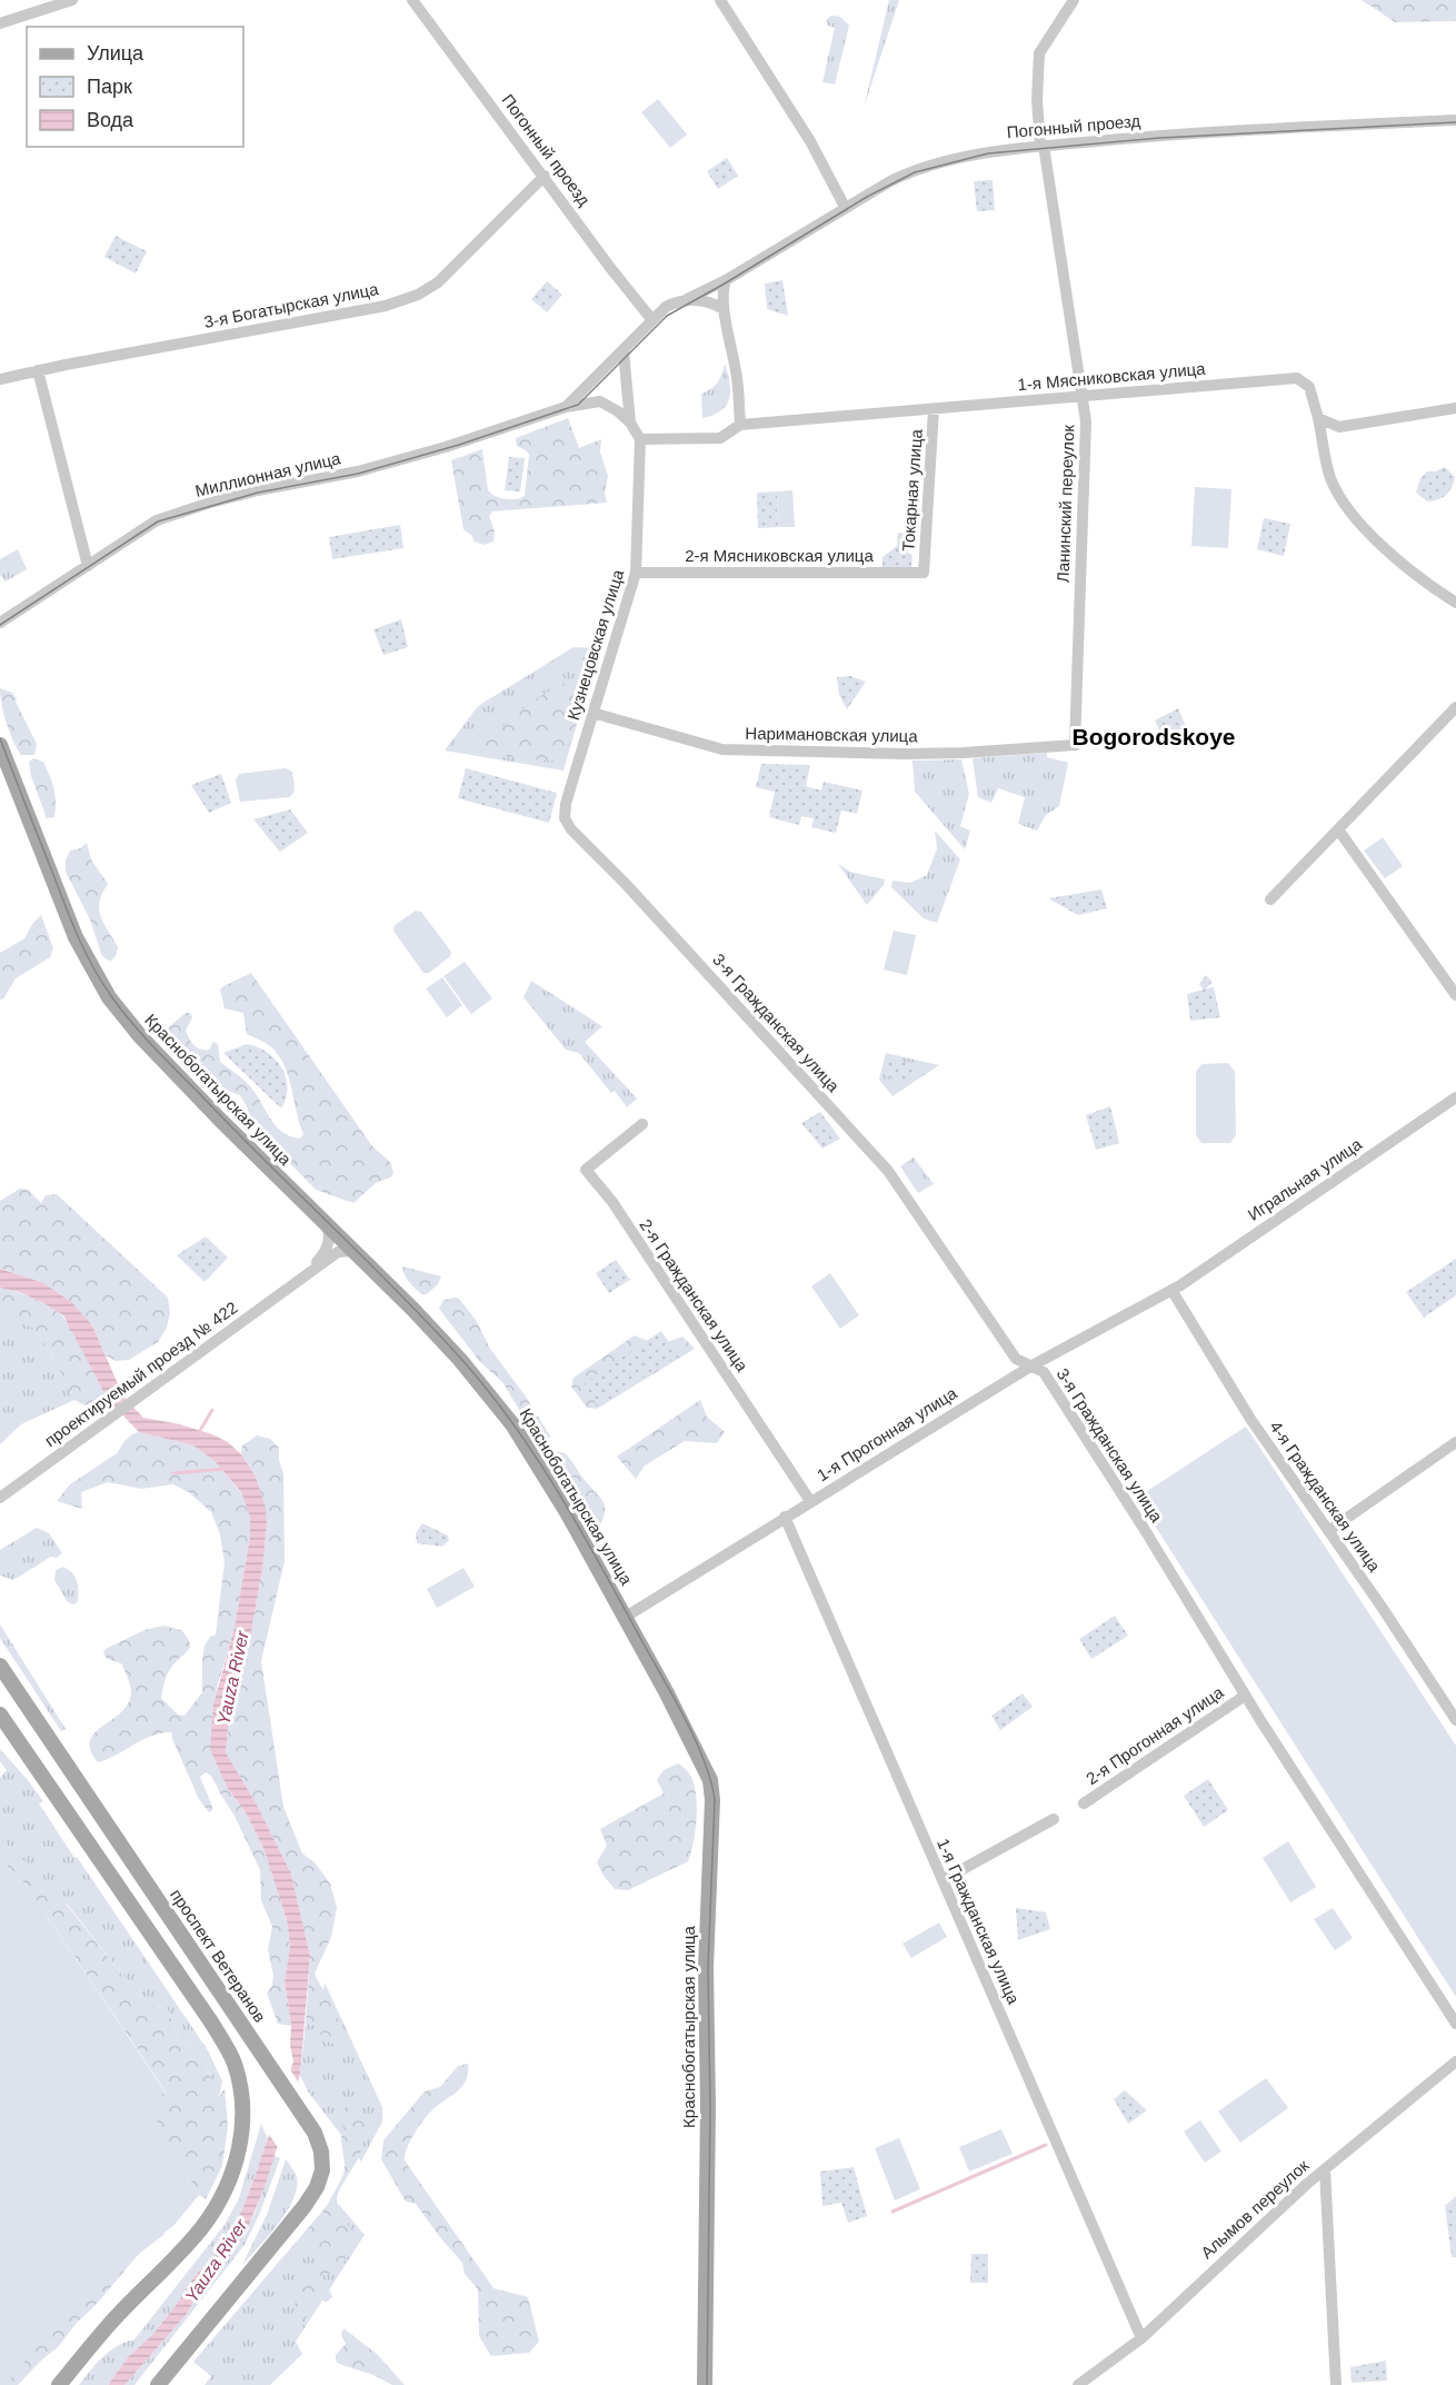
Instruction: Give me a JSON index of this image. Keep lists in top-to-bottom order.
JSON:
{
  "streets": {
    "main road": ["Краснобогатырская улица", "проспект Ветеранов"],
    "street": [
      "Погонный проезд",
      "3-я Богатырская улица",
      "1-я Мясниковская улица",
      "Миллионная улица",
      "Токарная улица",
      "Ланинский переулок",
      "2-я Мясниковская улица",
      "Кузнецовская улица",
      "Наримановская улица",
      "3-я Гражданская улица",
      "Игральная улица",
      "2-я Гражданская улица",
      "проектируемый проезд № 422",
      "1-я Прогонная улица",
      "4-я Гражданская улица",
      "2-я Прогонная улица",
      "1-я Гражданская улица",
      "Алымов переулок"
    ]
  },
  "crossings": [
    ["Погонный проезд", "3-я Богатырская улица"],
    ["Погонный проезд", "1-я Мясниковская улица"],
    ["Погонный проезд", "Миллионная улица"],
    ["Погонный проезд", "Ланинский переулок"],
    ["Погонный проезд", "Кузнецовская улица"],
    ["1-я Мясниковская улица", "Миллионная улица"],
    ["1-я Мясниковская улица", "Токарная улица"],
    ["1-я Мясниковская улица", "Ланинский переулок"],
    ["1-я Мясниковская улица", "Кузнецовская улица"],
    ["Миллионная улица", "Кузнецовская улица"],
    ["Токарная улица", "2-я Мясниковская улица"],
    ["Ланинский переулок", "Наримановская улица"],
    ["2-я Мясниковская улица", "Кузнецовская улица"],
    ["Кузнецовская улица", "Наримановская улица"],
    ["Кузнецовская улица", "3-я Гражданская улица"],
    ["3-я Гражданская улица", "1-я Прогонная улица"],
    ["3-я Гражданская улица", "2-я Прогонная улица"],
    ["Краснобогатырская улица", "проектируемый проезд № 422"],
    ["Краснобогатырская улица", "1-я Прогонная улица"],
    ["Игральная улица", "1-я Прогонная улица"],
    ["Игральная улица", "4-я Гражданская улица"],
    ["2-я Гражданская улица", "1-я Прогонная улица"],
    ["1-я Прогонная улица", "4-я Гражданская улица"],
    ["1-я Прогонная улица", "1-я Гражданская улица"],
    ["1-я Гражданская улица", "Алымов переулок"]
  ],
  "districts": ["Bogorodskoye"],
  "water": ["Yauza River"],
  "legend": ["Улица", "Парк", "Вода"]
}
